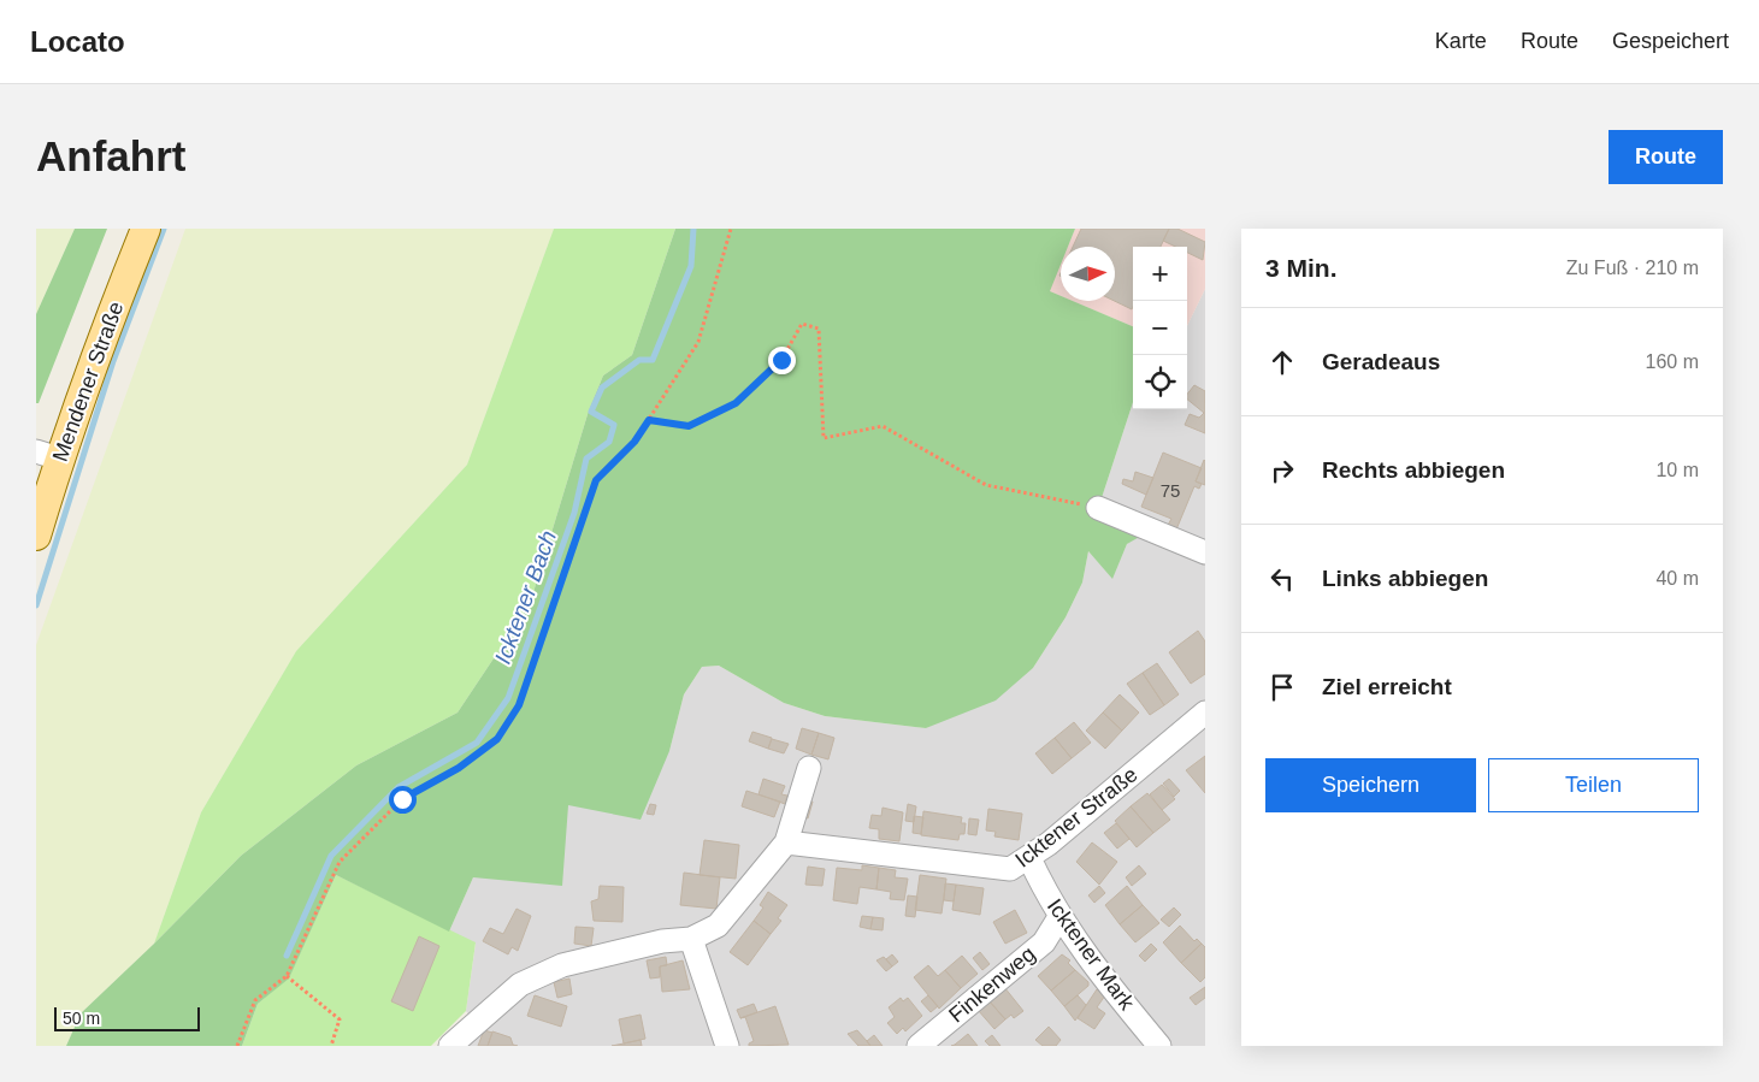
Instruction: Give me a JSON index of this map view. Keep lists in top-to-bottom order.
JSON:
{
  "streets": {
    "main road": ["Mendener Straße"],
    "street": ["Icktener Straße", "Icktener Mark", "Finkenweg"]
  },
  "crossings": [
    ["Icktener Straße", "Icktener Mark"],
    ["Icktener Mark", "Finkenweg"]
  ],
  "water": ["Icktener Bach"],
  "house_numbers": ["75"],
  "scale_bar": "50 m",
  "north": "right",
  "page": {
    "header": "Locato",
    "nav": ["Karte", "Route", "Gespeichert"],
    "buttons": [
      "Route",
      ["Speichern", "Teilen"]
    ],
    "title": "Anfahrt",
    "heading": ["3 Min.", "Zu Fuß · 210 m"],
    "map_buttons": ["+", "−"],
    "list": [
      ["Geradeaus", "160 m"],
      ["Rechts abbiegen", "10 m"],
      ["Links abbiegen", "40 m"],
      "Ziel erreicht"
    ],
    "scale": "50 m"
  }
}
